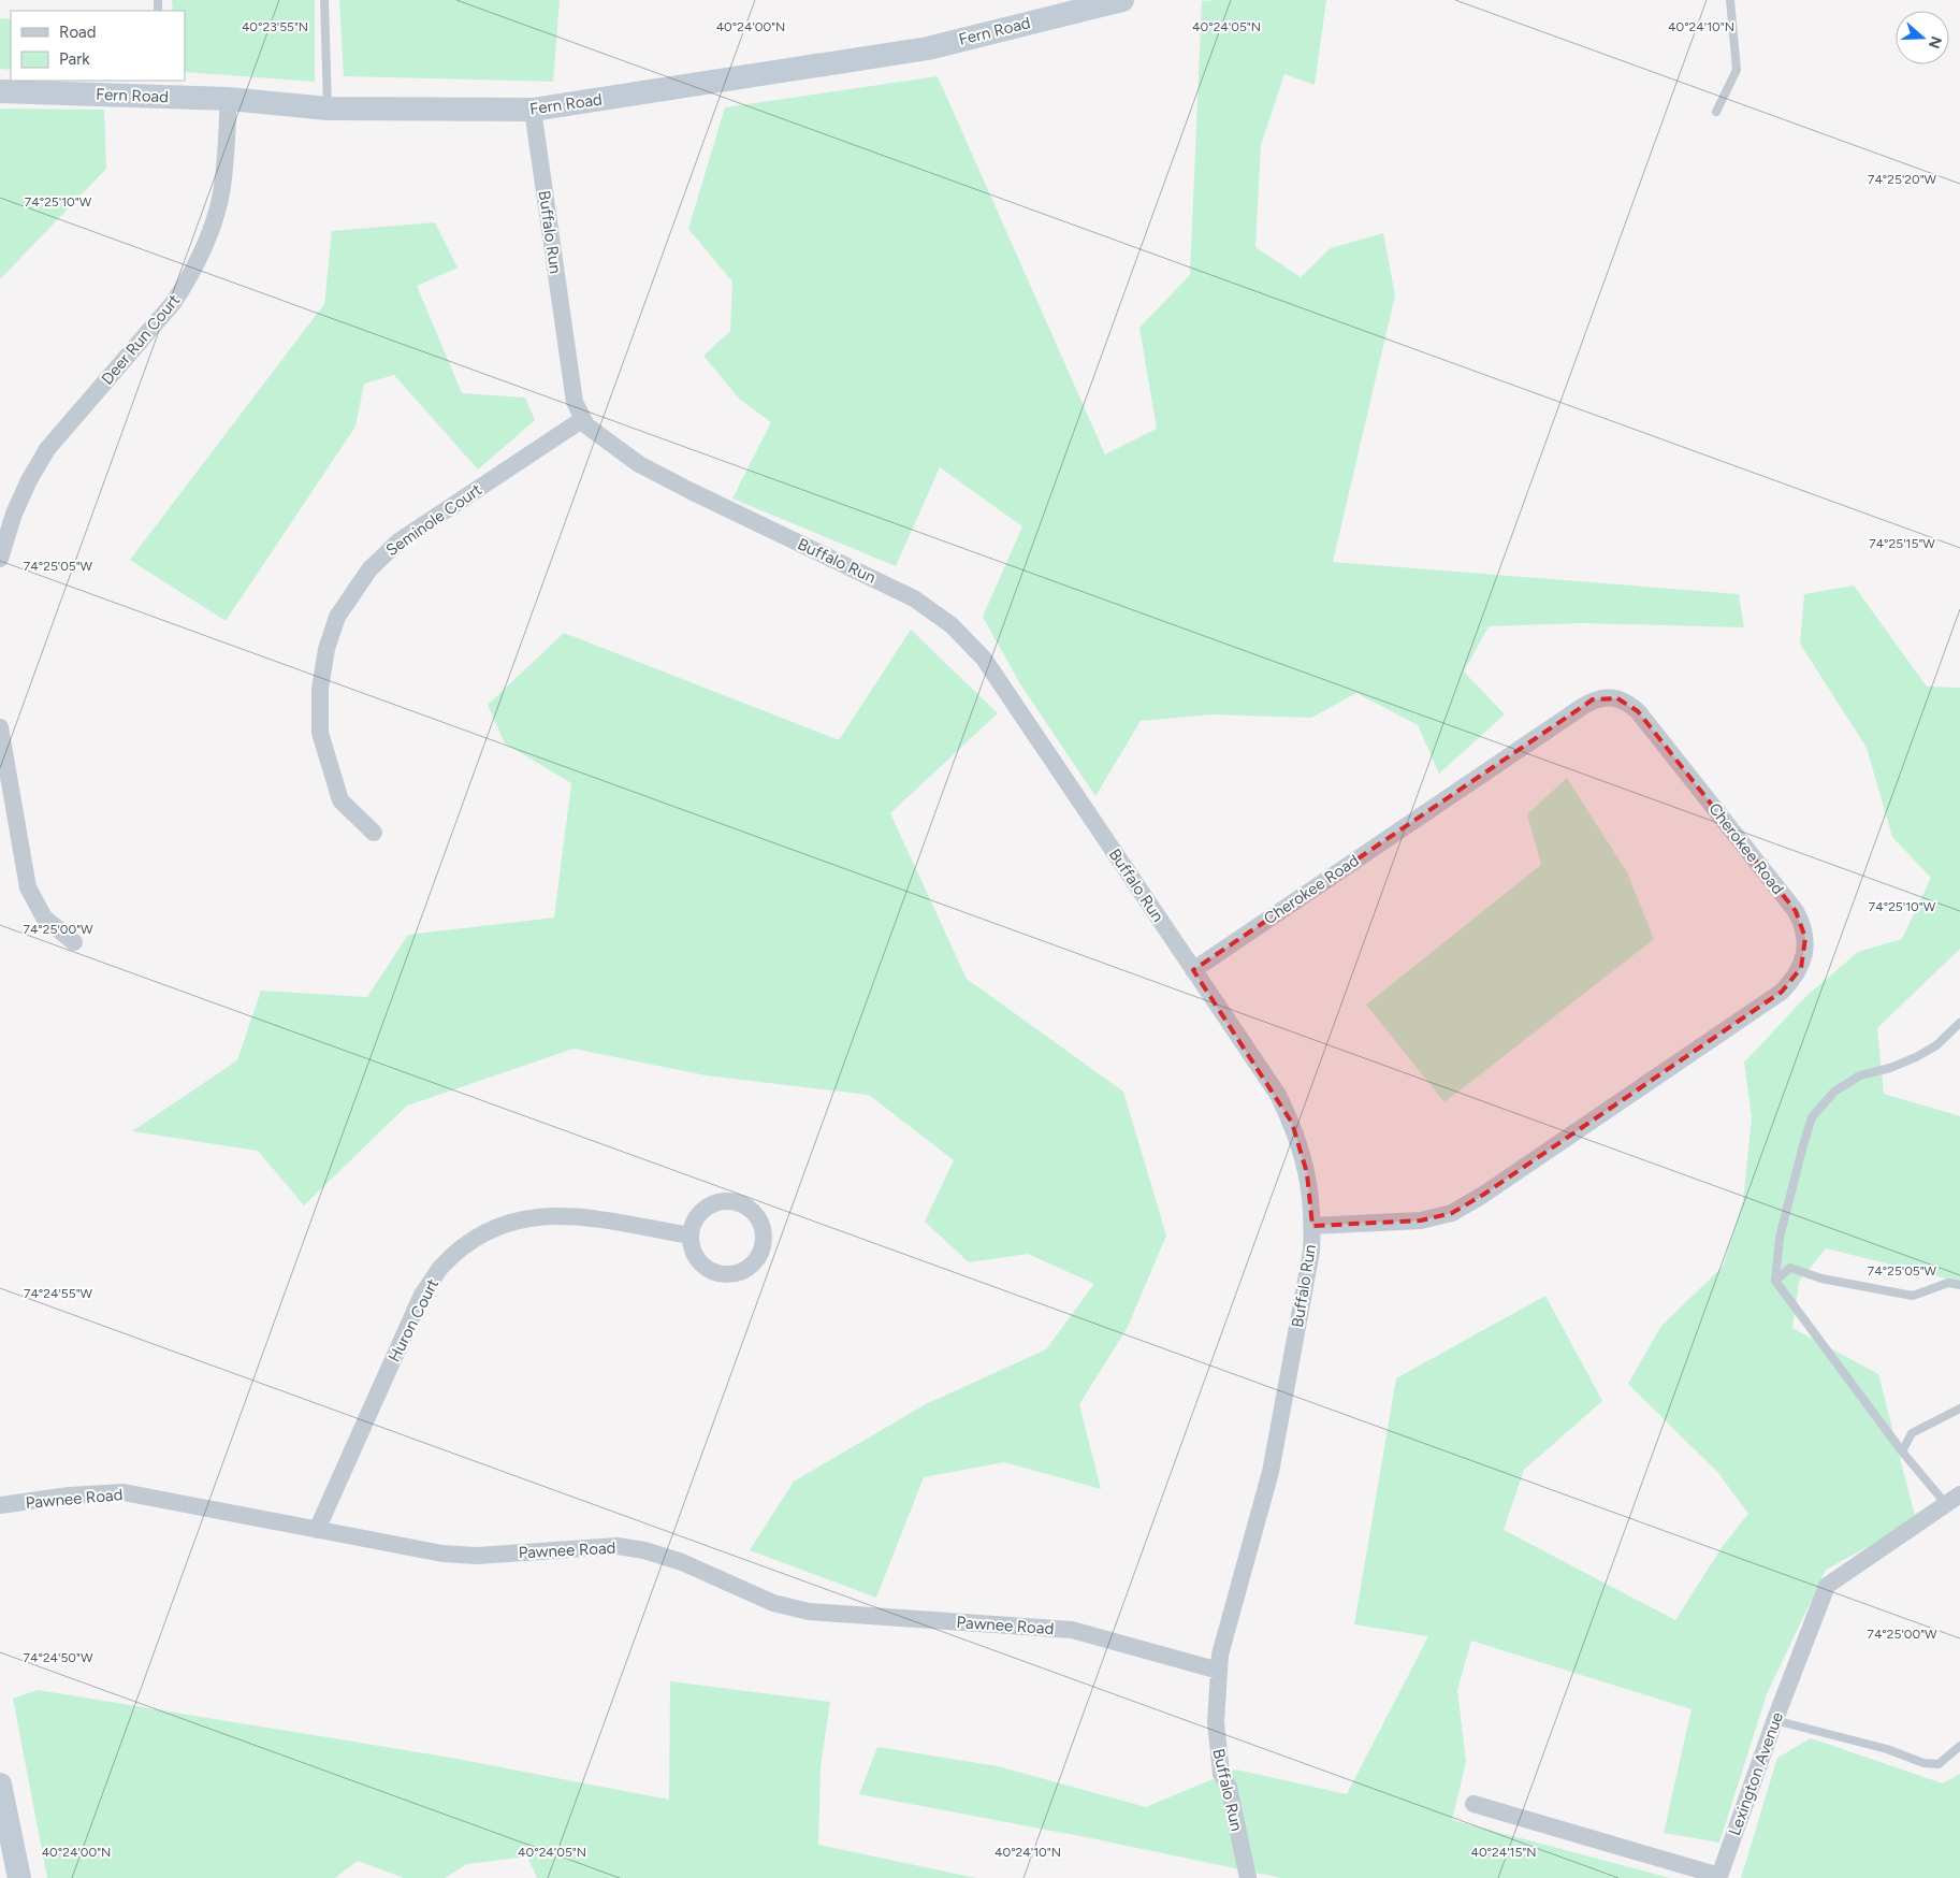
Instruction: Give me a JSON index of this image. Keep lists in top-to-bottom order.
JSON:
{
  "streets": {
    "street": [
      "Fern Road",
      "Buffalo Run",
      "Deer Run Court",
      "Seminole Court",
      "Cherokee Road",
      "Huron Court",
      "Pawnee Road",
      "Lexington Avenue"
    ]
  },
  "crossings": [
    ["Fern Road", "Buffalo Run"],
    ["Fern Road", "Deer Run Court"],
    ["Buffalo Run", "Seminole Court"],
    ["Buffalo Run", "Cherokee Road"],
    ["Buffalo Run", "Pawnee Road"],
    ["Huron Court", "Pawnee Road"]
  ],
  "legend": ["Road", "Park"],
  "north": "right",
  "coordinates": [
    "40°24'00\"N",
    "40°24'05\"N",
    "40°24'10\"N",
    "40°23'55\"N",
    "74°25'20\"W",
    "74°25'10\"W",
    "74°25'15\"W",
    "74°25'05\"W",
    "74°25'00\"W",
    "74°24'55\"W",
    "74°24'50\"W",
    "40°24'15\"N"
  ]
}
